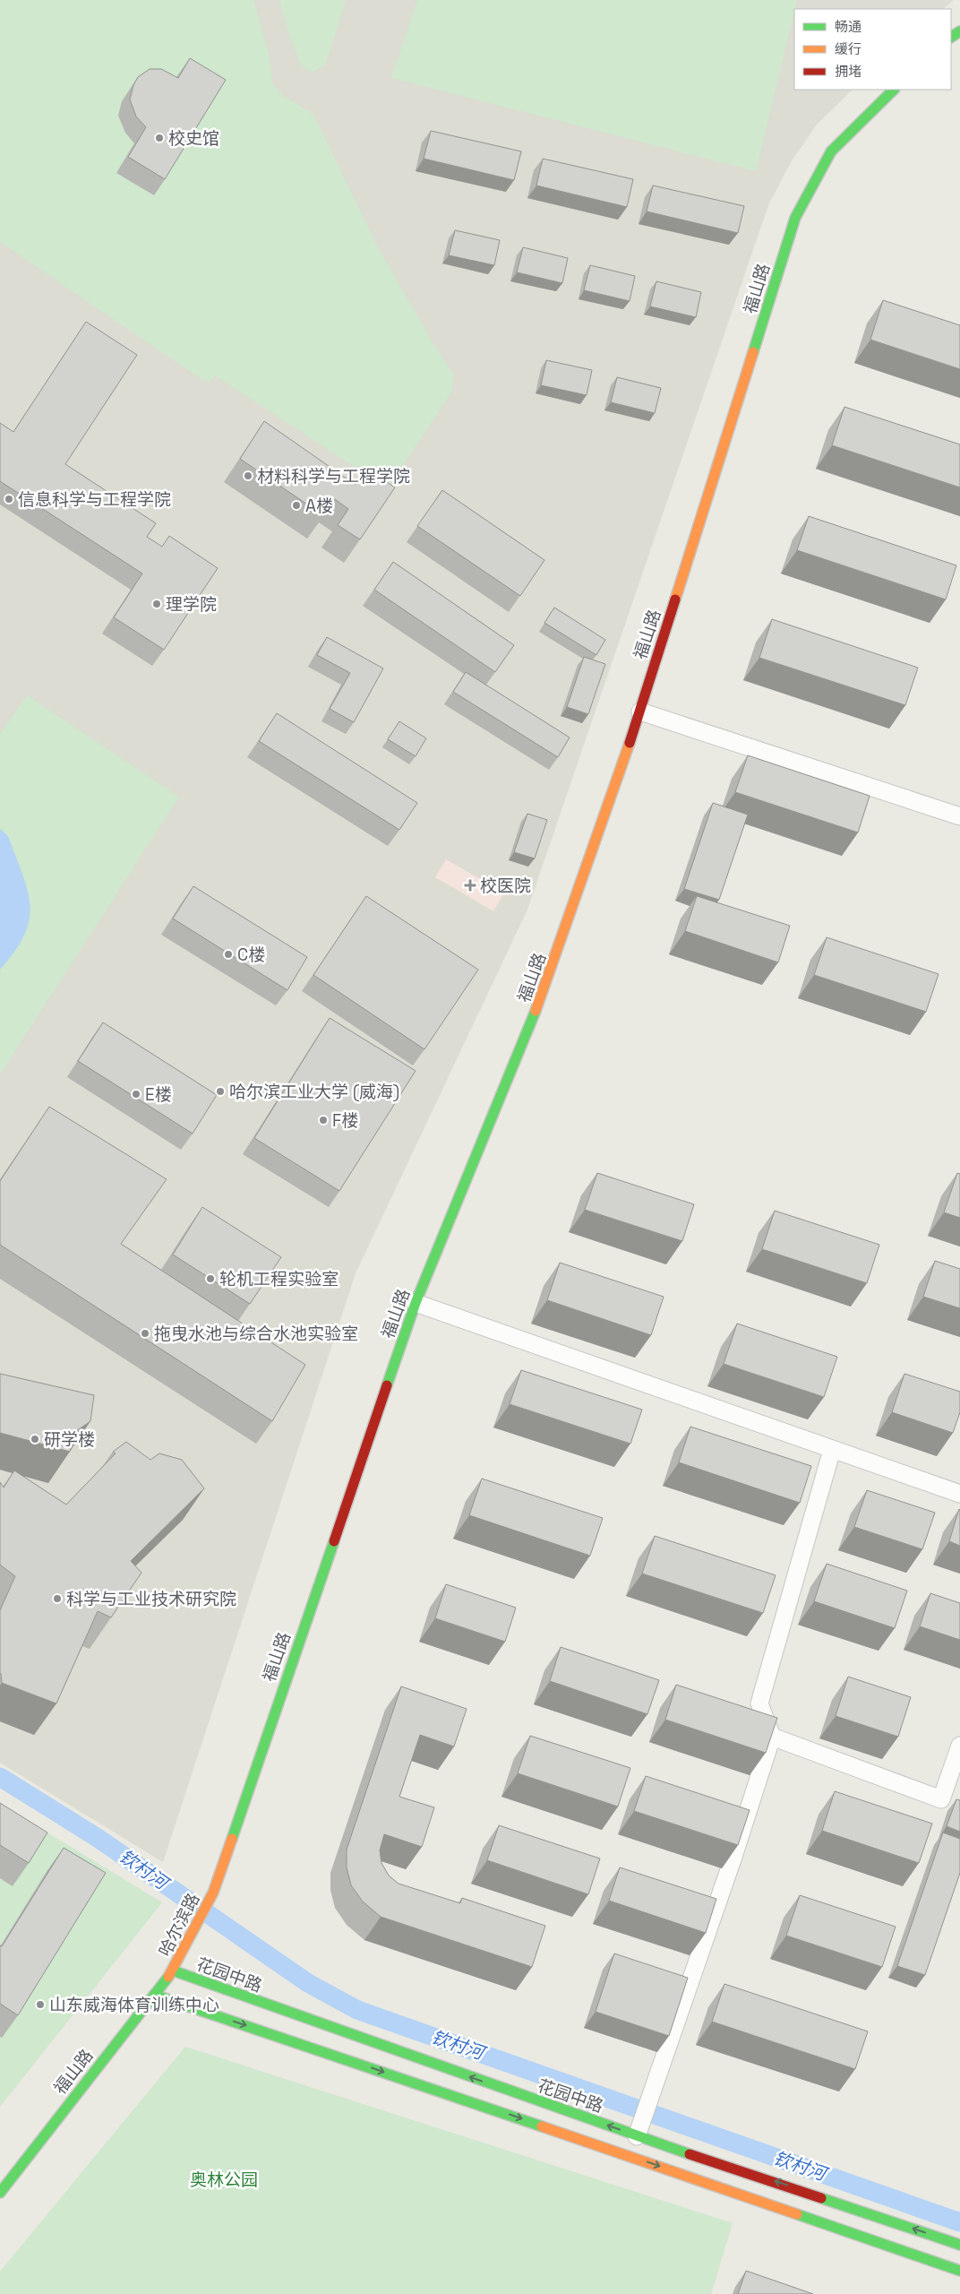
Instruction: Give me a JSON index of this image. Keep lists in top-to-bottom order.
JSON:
{
  "streets": {
    "main road": ["福山路", "哈尔滨路", "花园中路"]
  },
  "crossings": [
    ["福山路", "哈尔滨路"],
    ["福山路", "花园中路"],
    ["哈尔滨路", "花园中路"]
  ],
  "water": ["钦村河"],
  "parks": ["奥林公园"],
  "places": {
    "other": [
      "校史馆",
      "材料科学与工程学院",
      "信息科学与工程学院",
      "A楼",
      "理学院",
      "C楼",
      "哈尔滨工业大学 (威海)",
      "E楼",
      "F楼",
      "轮机工程实验室",
      "拖曳水池与综合水池实验室",
      "研学楼",
      "科学与工业技术研究院",
      "山东威海体育训练中心"
    ],
    "health": ["校医院"]
  },
  "legend": ["畅通", "缓行", "拥堵"]
}
